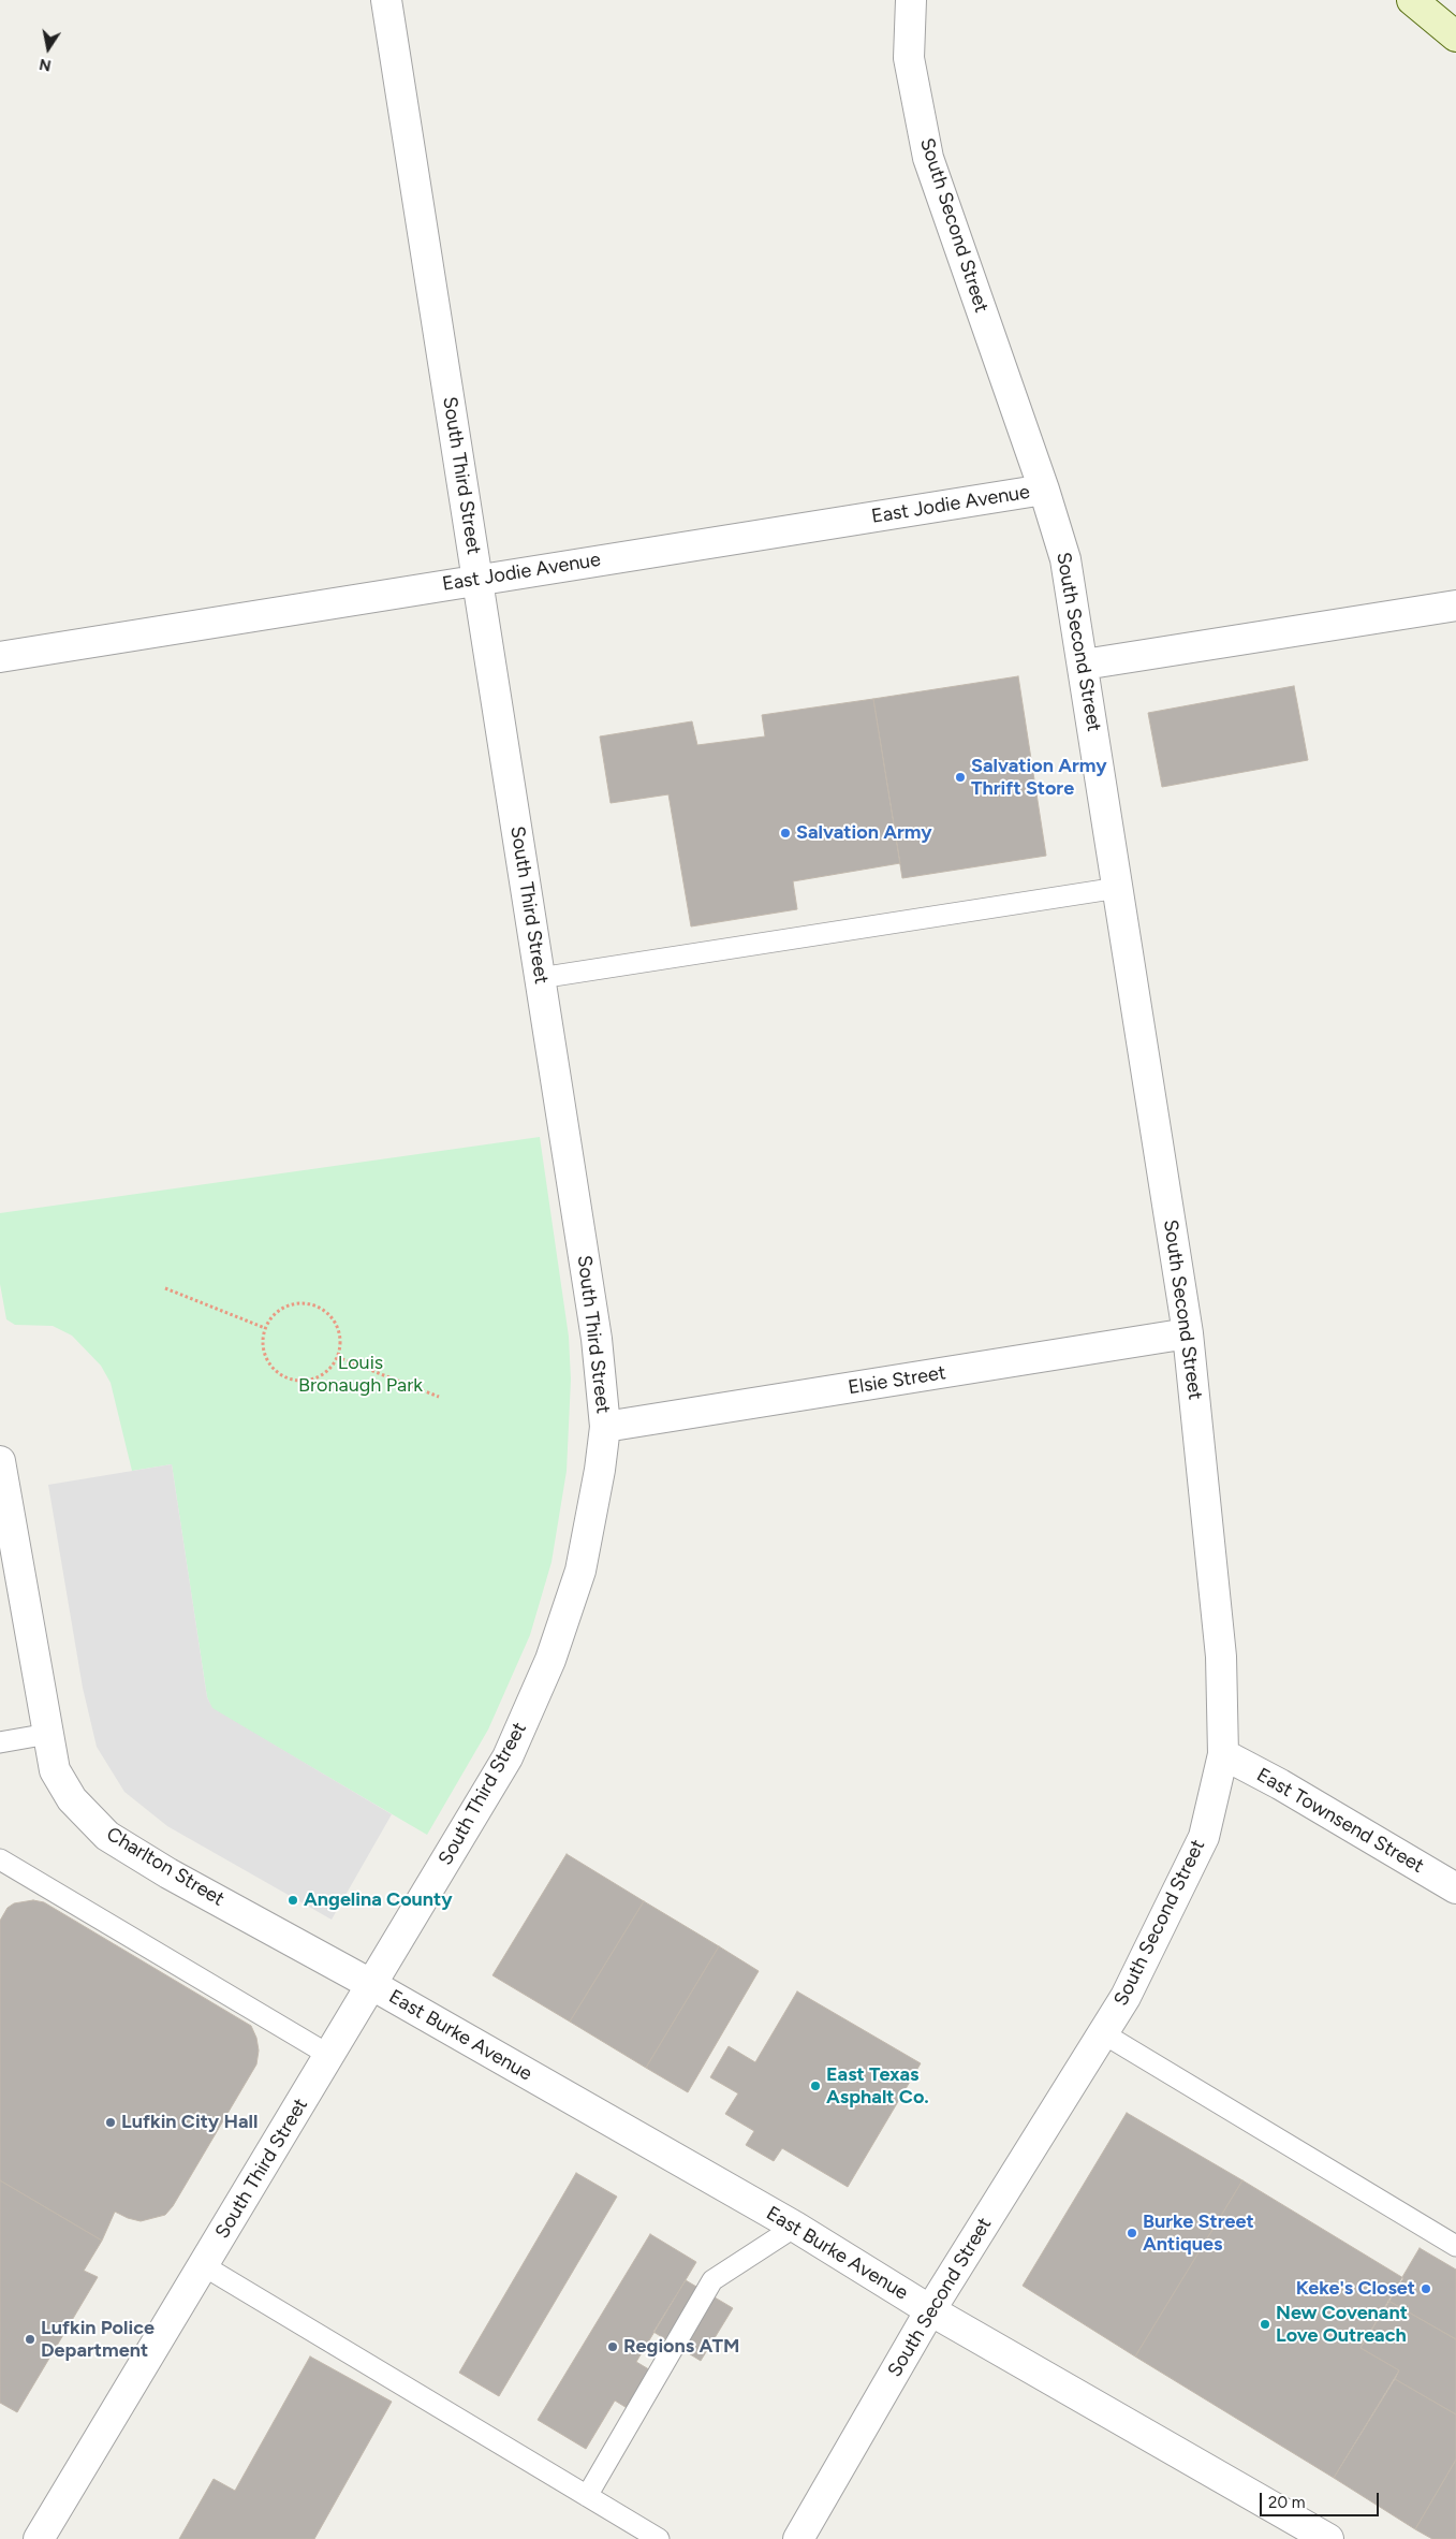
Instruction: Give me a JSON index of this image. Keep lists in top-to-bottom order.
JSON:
{
  "streets": {
    "street": [
      "South Second Street",
      "South Third Street",
      "East Jodie Avenue",
      "Elsie Street",
      "East Townsend Street",
      "Charlton Street",
      "East Burke Avenue"
    ]
  },
  "crossings": [
    ["South Second Street", "East Jodie Avenue"],
    ["South Second Street", "Elsie Street"],
    ["South Second Street", "East Townsend Street"],
    ["South Second Street", "East Burke Avenue"],
    ["South Third Street", "East Jodie Avenue"],
    ["South Third Street", "Elsie Street"],
    ["South Third Street", "Charlton Street"],
    ["South Third Street", "East Burke Avenue"],
    ["Charlton Street", "East Burke Avenue"]
  ],
  "parks": ["Louis Bronaugh Park"],
  "places": [
    "Salvation Army Thrift Store",
    "Salvation Army",
    "Angelina County",
    "East Texas Asphalt Co.",
    "Lufkin City Hall",
    "Burke Street Antiques",
    "Keke's Closet",
    "New Covenant Love Outreach",
    "Lufkin Police Department",
    "Regions ATM"
  ],
  "scale_bar": "20 m",
  "north": "bottom"
}
